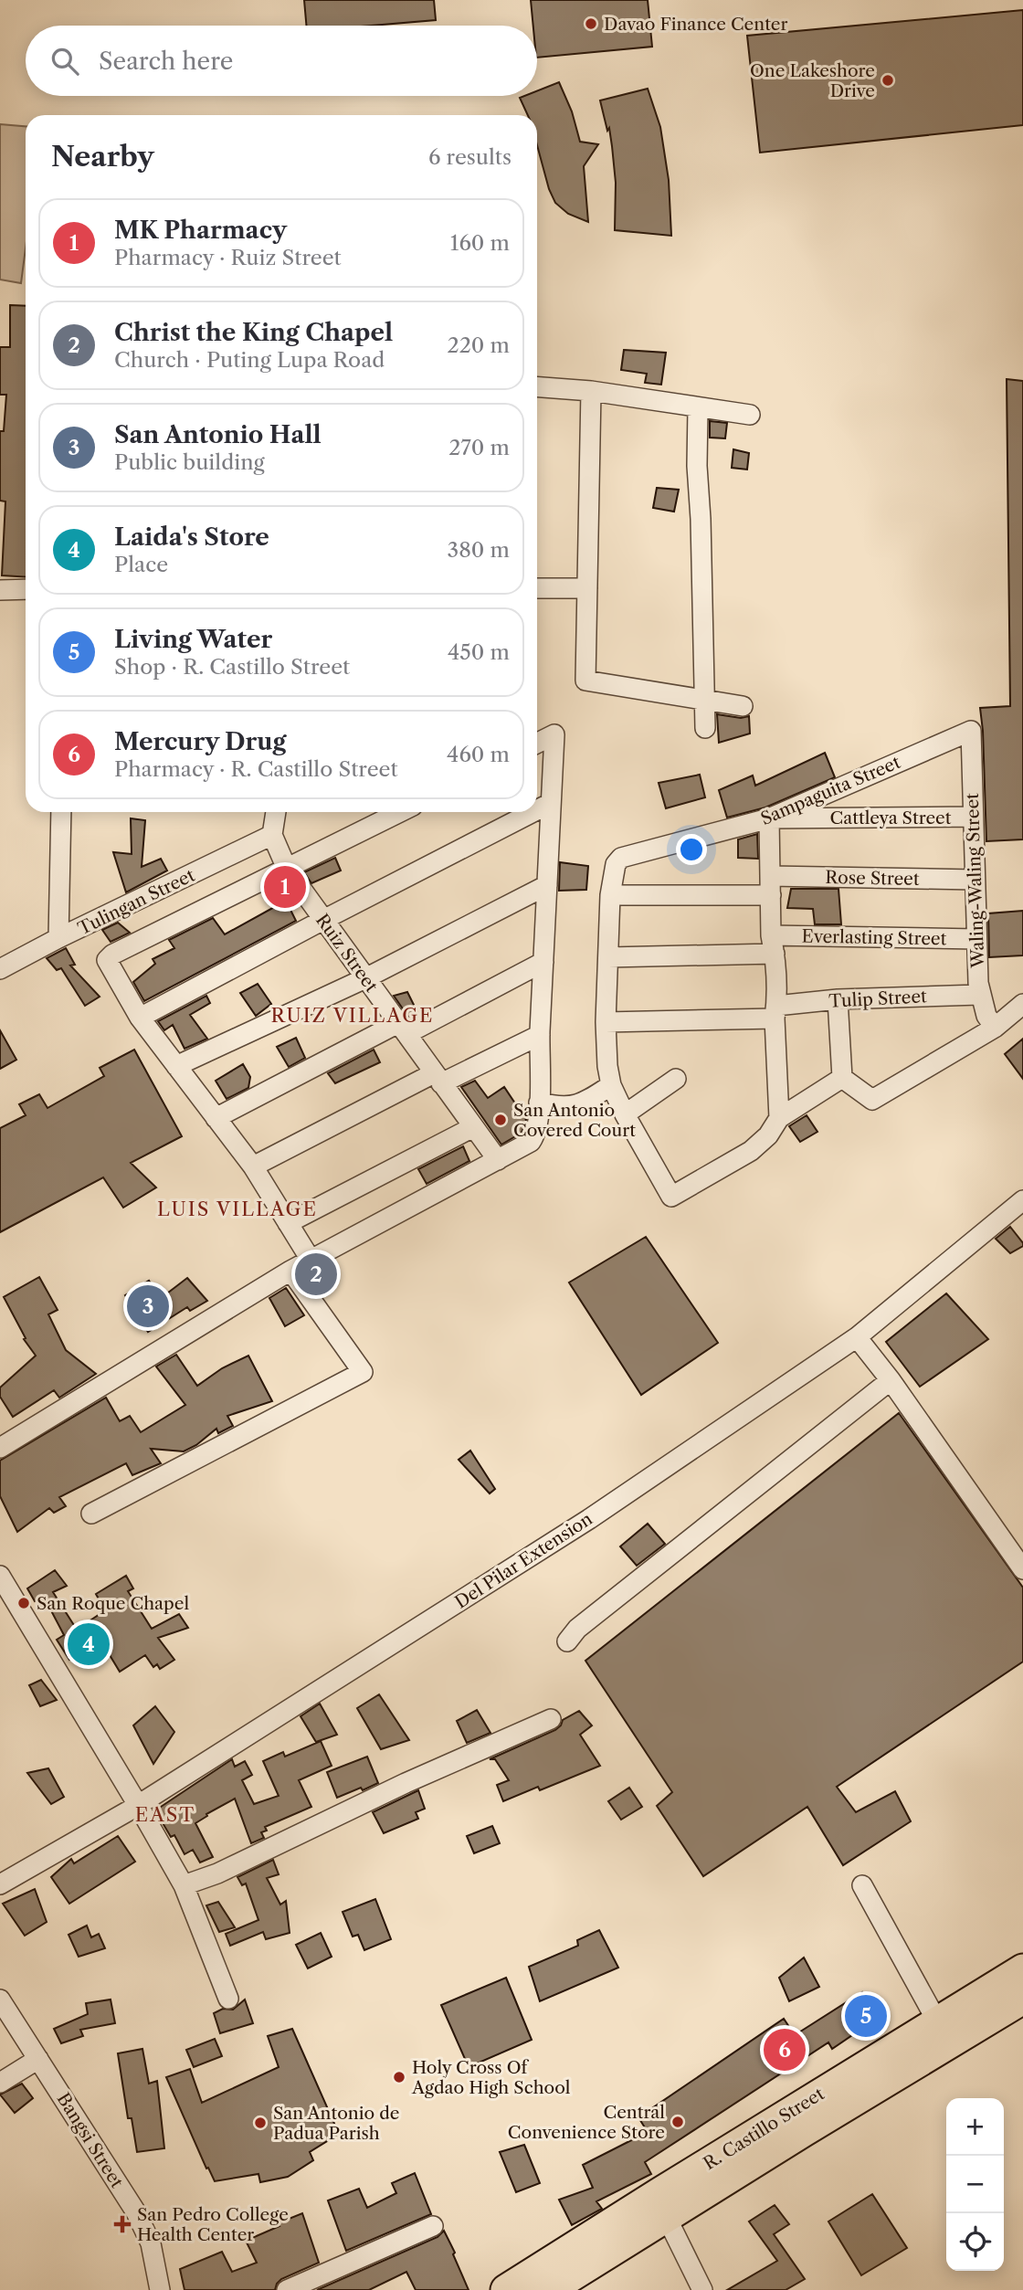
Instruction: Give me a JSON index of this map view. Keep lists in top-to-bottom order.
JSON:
{
  "streets": {
    "main road": ["R. Castillo Street"],
    "street": [
      "Sampaguita Street",
      "Cattleya Street",
      "Rose Street",
      "Waling-Waling Street",
      "Tulingan Street",
      "Everlasting Street",
      "Ruiz Street",
      "Tulip Street",
      "Del Pilar Extension",
      "Bangsi Street"
    ]
  },
  "crossings": [
    ["Sampaguita Street", "Cattleya Street"],
    ["Sampaguita Street", "Rose Street"],
    ["Sampaguita Street", "Waling-Waling Street"],
    ["Cattleya Street", "Waling-Waling Street"],
    ["Rose Street", "Waling-Waling Street"],
    ["Waling-Waling Street", "Everlasting Street"],
    ["Waling-Waling Street", "Tulip Street"],
    ["Tulingan Street", "Ruiz Street"]
  ],
  "districts": ["RUIZ VILLAGE", "LUIS VILLAGE", "EAST"],
  "places": {
    "other": [
      "Davao Finance Center",
      "One Lakeshore Drive",
      "San Antonio Covered Court",
      "San Roque Chapel",
      "Holy Cross Of Agdao High School",
      "Central Convenience Store",
      "San Antonio de Padua Parish"
    ],
    "health": ["San Pedro College Health Center"]
  },
  "page": {
    "search": "Search here",
    "heading": ["Nearby", "6 results"],
    "list": [
      {
        "mark": "1",
        "name": "MK Pharmacy",
        "note": "Pharmacy · Ruiz Street",
        "value": "160 m"
      },
      {
        "mark": "2",
        "name": "Christ the King Chapel",
        "note": "Church · Puting Lupa Road",
        "value": "220 m"
      },
      {
        "mark": "3",
        "name": "San Antonio Hall",
        "note": "Public building",
        "value": "270 m"
      },
      {
        "mark": "4",
        "name": "Laida's Store",
        "note": "Place",
        "value": "380 m"
      },
      {
        "mark": "5",
        "name": "Living Water",
        "note": "Shop · R. Castillo Street",
        "value": "450 m"
      },
      {
        "mark": "6",
        "name": "Mercury Drug",
        "note": "Pharmacy · R. Castillo Street",
        "value": "460 m"
      }
    ],
    "pins": [
      "1",
      "2",
      "3",
      "4",
      "5",
      "6"
    ],
    "map_buttons": ["+", "−"]
  }
}
